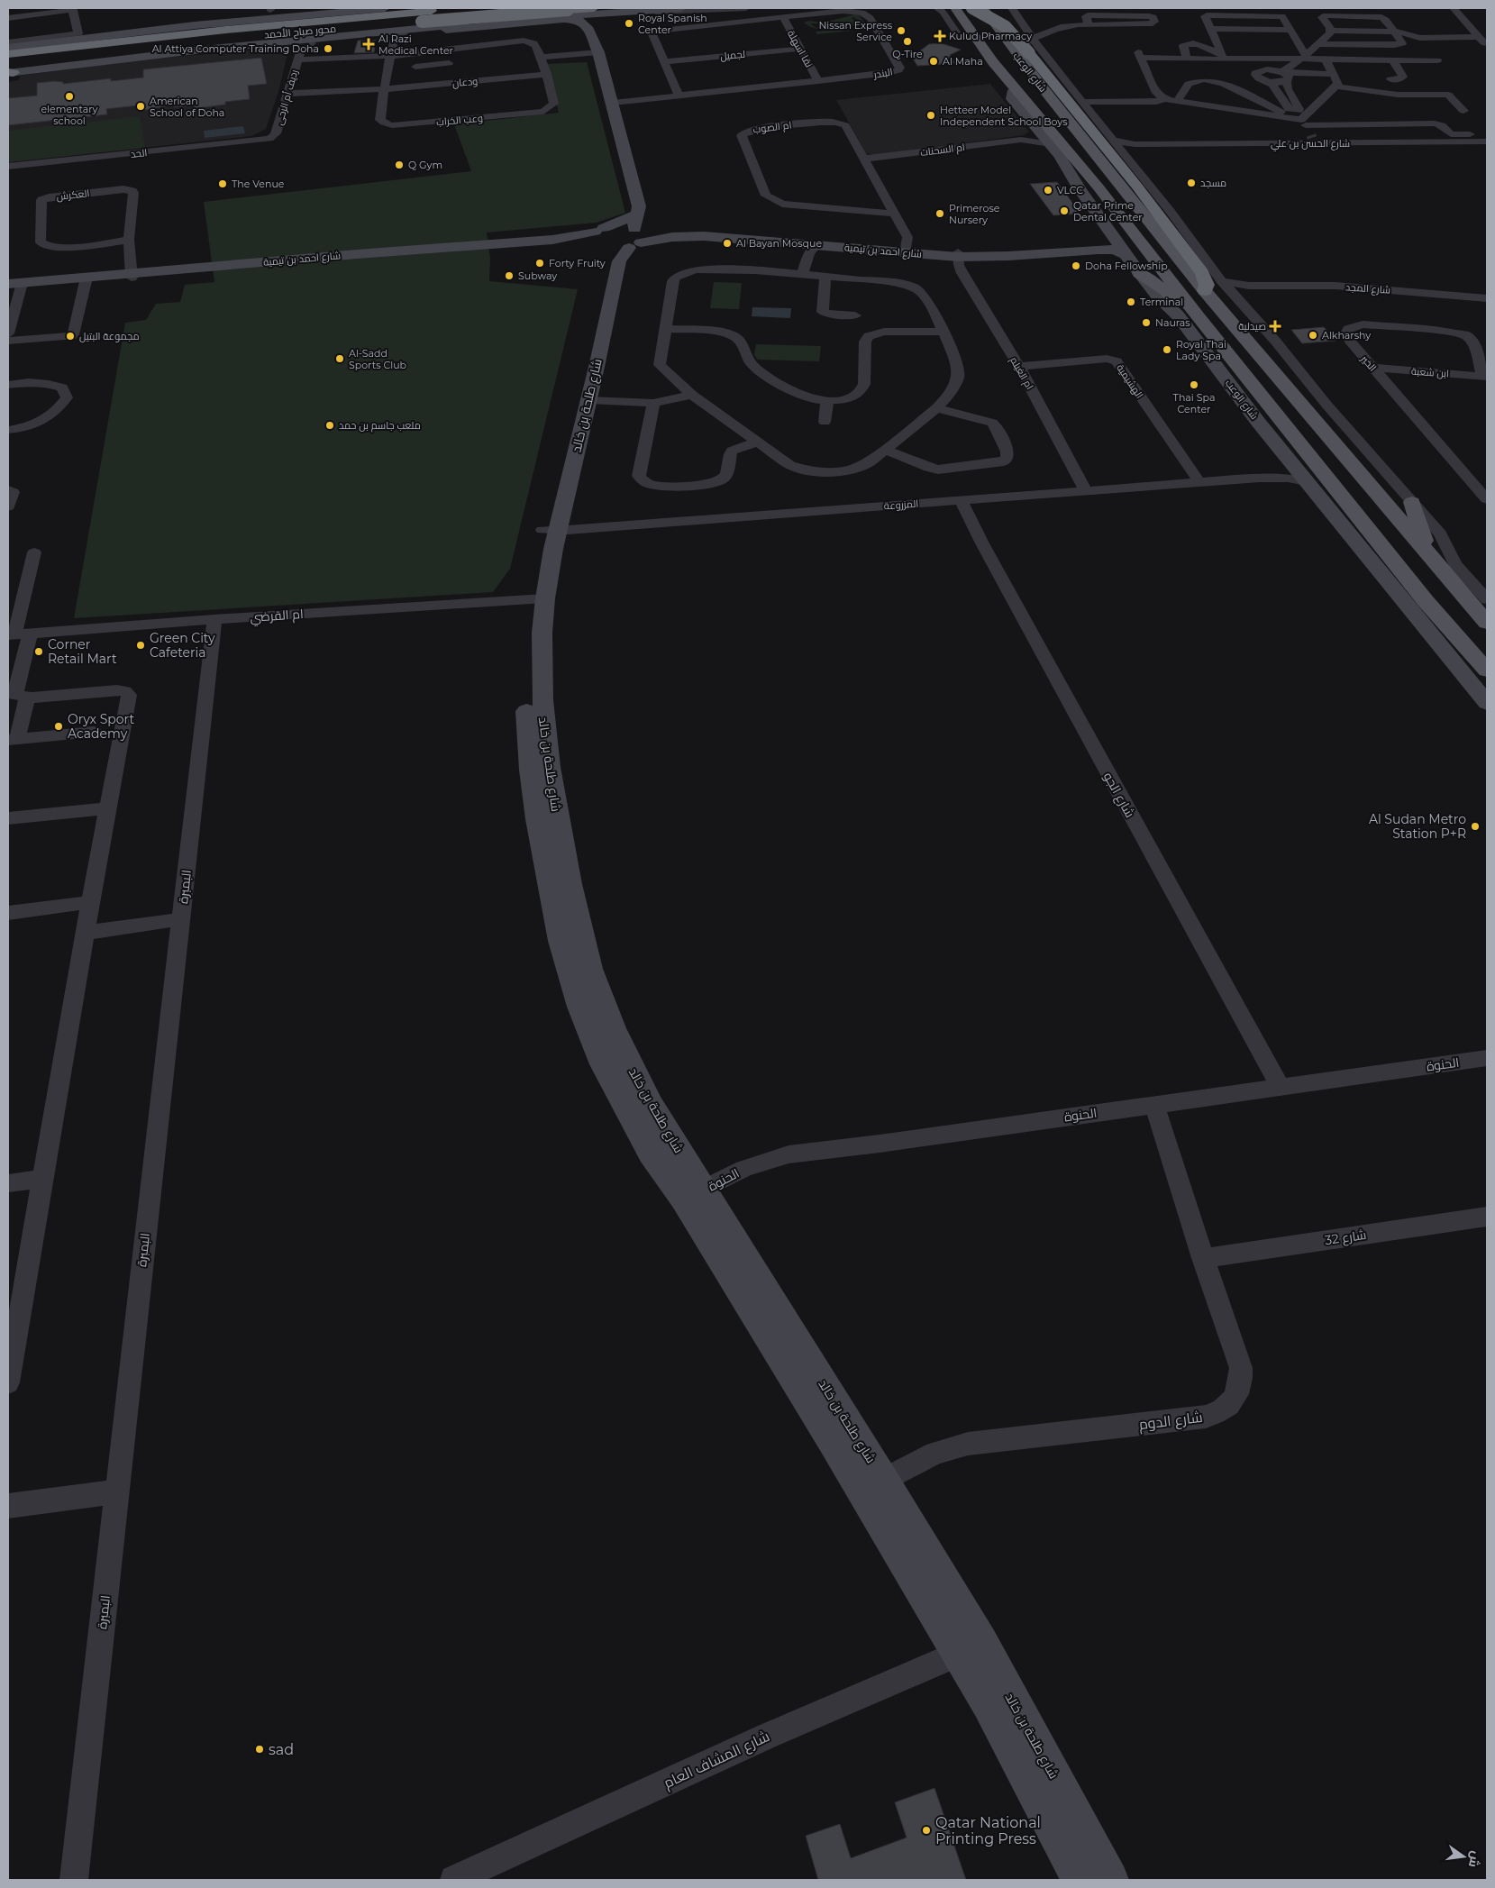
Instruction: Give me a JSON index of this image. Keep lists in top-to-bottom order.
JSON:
{
  "streets": {
    "highway": ["محور صباح الأحمد"],
    "main road": ["شارع الوعب"],
    "street": [
      "نقا اسهلة",
      "لجميل",
      "البندر",
      "ودعان",
      "رديف أم الرحى",
      "وعب الخراب",
      "ام الصوب",
      "شارع الحسن بن علي",
      "ام السحنات",
      "الحد",
      "العكرش",
      "شارع احمد بن تيمية",
      "شارع المجد",
      "الخير",
      "ابن شعبة",
      "ام الغيلم",
      "الهشيمية",
      "شارع طلحة بن خالد",
      "المزروعة",
      "ام القرضي",
      "شارع الجو",
      "البمبرة",
      "الحنوة",
      "شارع 32",
      "شارع الدوم",
      "شارع المشاف العام"
    ]
  },
  "crossings": [
    ["محور صباح الأحمد", "رديف أم الرحى"],
    ["محور صباح الأحمد", "وعب الخراب"],
    ["محور صباح الأحمد", "شارع طلحة بن خالد"],
    ["نقا اسهلة", "لجميل"],
    ["نقا اسهلة", "البندر"],
    ["لجميل", "البندر"],
    ["شارع الوعب", "شارع الحسن بن علي"],
    ["شارع الوعب", "ام السحنات"],
    ["شارع الوعب", "شارع احمد بن تيمية"],
    ["شارع الوعب", "شارع المجد"],
    ["شارع الوعب", "المزروعة"],
    ["البندر", "شارع طلحة بن خالد"],
    ["ودعان", "رديف أم الرحى"],
    ["ودعان", "وعب الخراب"],
    ["رديف أم الرحى", "الحد"],
    ["ام الصوب", "ام السحنات"],
    ["ام الصوب", "شارع احمد بن تيمية"],
    ["العكرش", "شارع احمد بن تيمية"],
    ["شارع احمد بن تيمية", "ام الغيلم"],
    ["شارع احمد بن تيمية", "شارع طلحة بن خالد"],
    ["الخير", "ابن شعبة"],
    ["ام الغيلم", "الهشيمية"],
    ["ام الغيلم", "المزروعة"],
    ["الهشيمية", "المزروعة"],
    ["شارع طلحة بن خالد", "المزروعة"],
    ["شارع طلحة بن خالد", "ام القرضي"],
    ["شارع طلحة بن خالد", "الحنوة"],
    ["شارع طلحة بن خالد", "شارع الدوم"],
    ["شارع طلحة بن خالد", "شارع المشاف العام"],
    ["المزروعة", "شارع الجو"],
    ["ام القرضي", "البمبرة"],
    ["شارع الجو", "الحنوة"],
    ["الحنوة", "شارع الدوم"],
    ["شارع 32", "شارع الدوم"]
  ],
  "places": {
    "other": [
      "Royal Spanish Center",
      "Nissan Express Service",
      "Q-Tire",
      "Al Attiya Computer Training Doha",
      "Al Maha",
      "elementary school",
      "American School of Doha",
      "Hetteer Model Independent School Boys",
      "Q Gym",
      "مسجد",
      "The Venue",
      "VLCC",
      "Qatar Prime Dental Center",
      "Primerose Nursery",
      "Al Bayan Mosque",
      "Forty Fruity",
      "Doha Fellowship",
      "Subway",
      "Terminal",
      "Nauras",
      "Alkharshy",
      "مجموعة البتيل",
      "Royal Thai Lady Spa",
      "Al-Sadd Sports Club",
      "Thai Spa Center",
      "ملعب جاسم بن حمد",
      "Green City Cafeteria",
      "Corner Retail Mart",
      "Oryx Sport Academy",
      "Al Sudan Metro Station P+R",
      "sad",
      "Qatar National Printing Press"
    ],
    "health": ["Kulud Pharmacy", "Al Razi Medical Center", "صيدلية"]
  },
  "north": "right"
}
